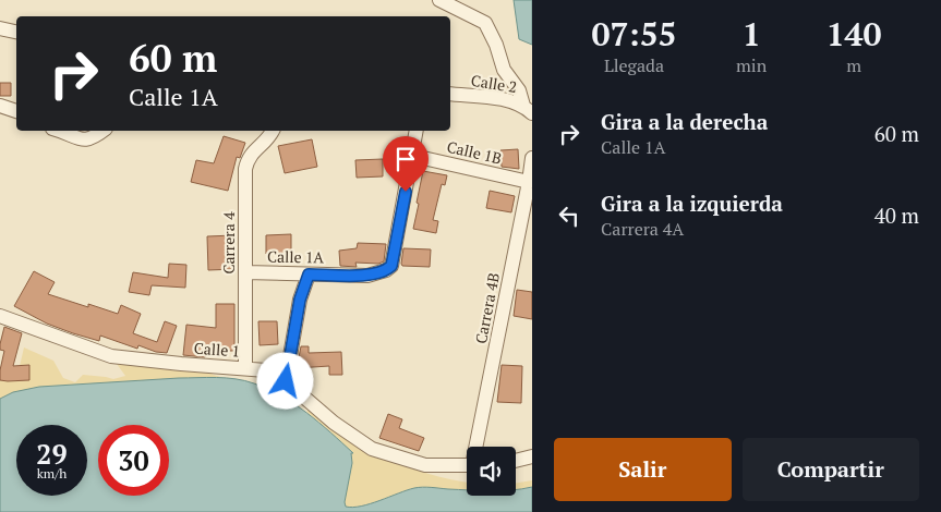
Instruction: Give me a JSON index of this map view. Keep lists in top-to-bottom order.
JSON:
{
  "streets": {
    "street": [
      "Calle 2",
      "Calle 1B",
      "Carrera 4",
      "Calle 1A",
      "Carrera 4B",
      "Calle 1"
    ]
  },
  "crossings": [
    ["Calle 1B", "Calle 1A"],
    ["Calle 1B", "Carrera 4B"],
    ["Carrera 4", "Calle 1A"],
    ["Carrera 4", "Calle 1"]
  ],
  "page": {
    "eta": [
      "07:55",
      "Llegada",
      "1",
      "min",
      "140",
      "m"
    ],
    "turn": ["60 m", "Calle 1A"],
    "list": [
      {
        "name": "Gira a la derecha",
        "note": "Calle 1A",
        "value": "60 m"
      },
      {
        "name": "Gira a la izquierda",
        "note": "Carrera 4A",
        "value": "40 m"
      }
    ],
    "speed": "29 km/h",
    "limit": "30",
    "buttons": ["Salir", "Compartir"]
  }
}
